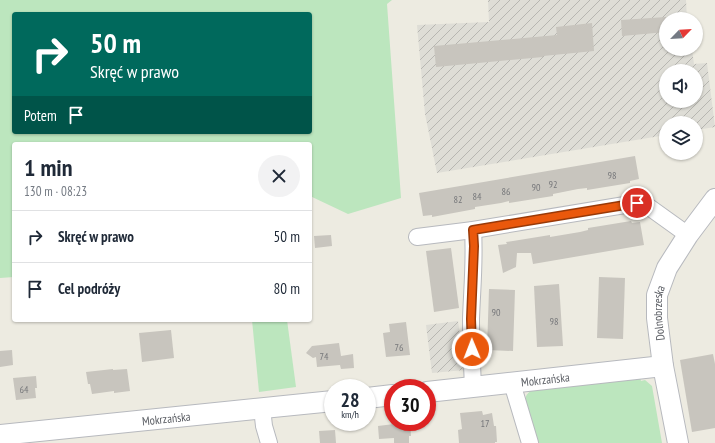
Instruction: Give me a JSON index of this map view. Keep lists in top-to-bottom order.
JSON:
{
  "streets": {
    "street": ["Dolnobrzeska", "Mokrzańska"]
  },
  "crossings": [
    ["Dolnobrzeska", "Mokrzańska"]
  ],
  "house_numbers": [
    "98",
    "92",
    "90",
    "86",
    "84",
    "82",
    "90",
    "98",
    "76",
    "74",
    "64",
    "17"
  ],
  "north": "top right",
  "page": {
    "turn": ["50 m", "Skręć w prawo"],
    "then": "Potem",
    "heading": ["1 min", "130 m · 08:23"],
    "list": [
      {
        "name": "Skręć w prawo",
        "value": "50 m"
      },
      {
        "name": "Cel podróży",
        "value": "80 m"
      }
    ],
    "speed": "28 km/h",
    "limit": "30"
  }
}
